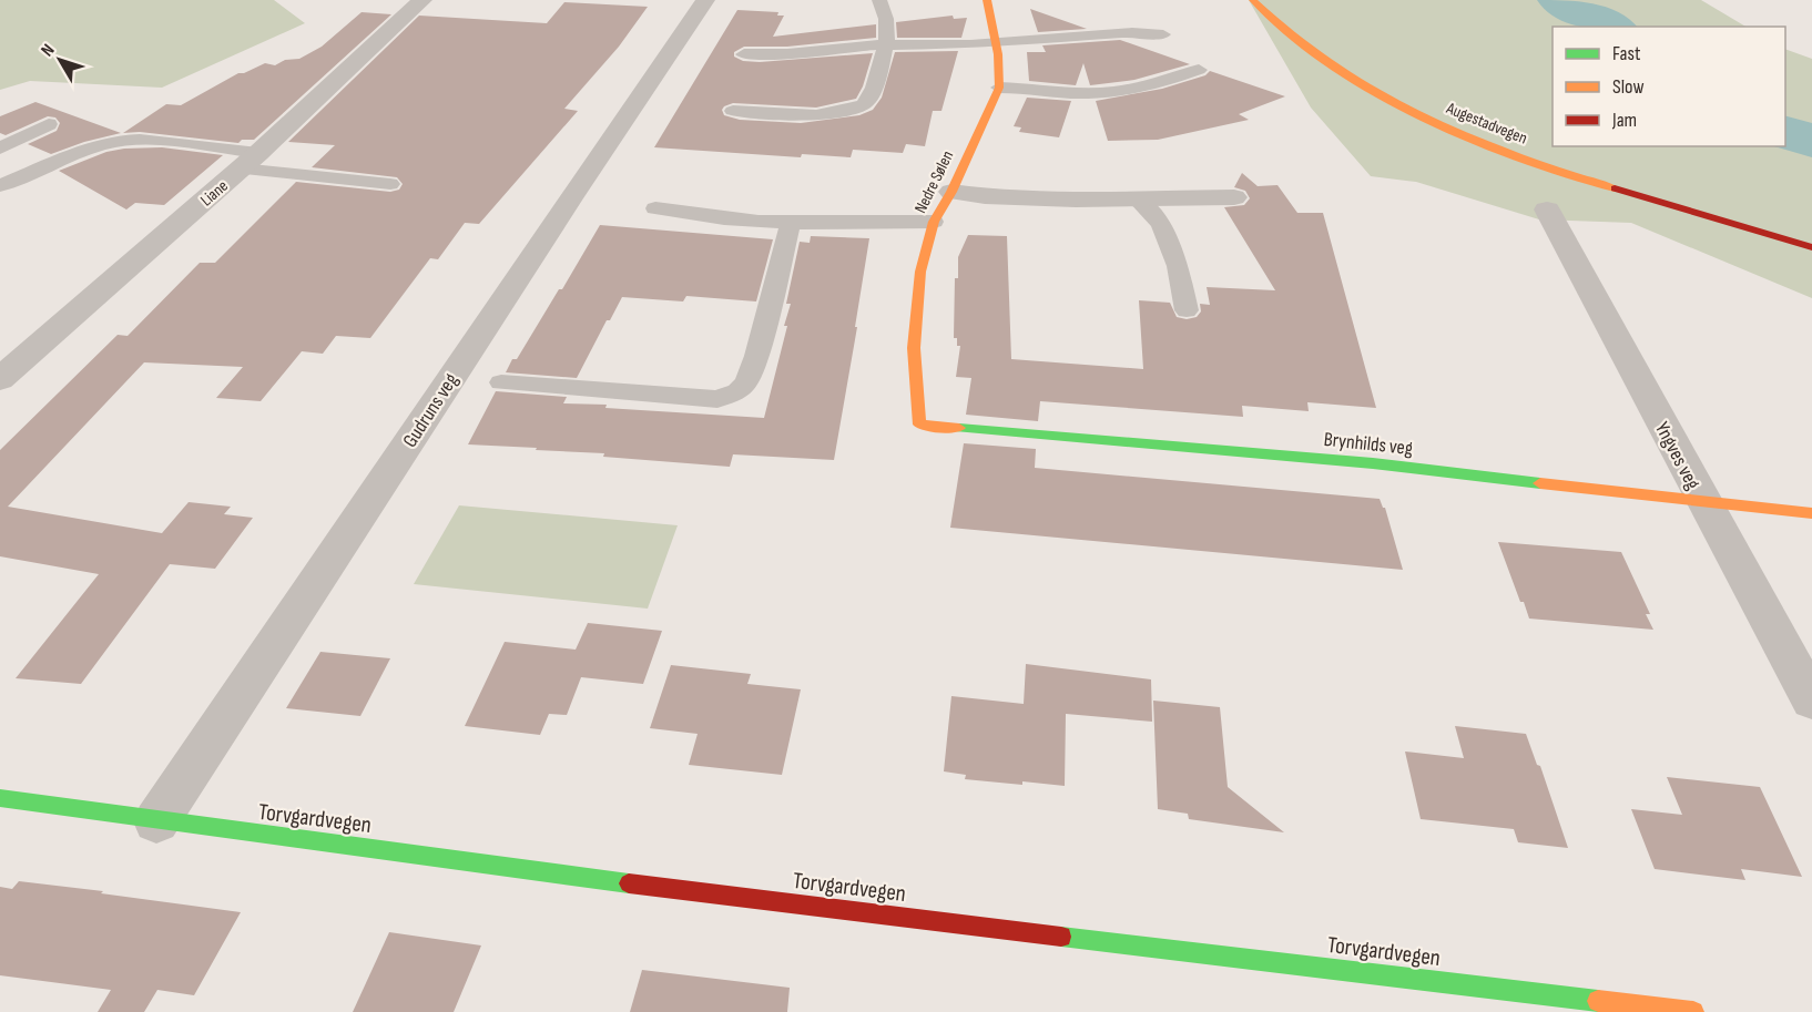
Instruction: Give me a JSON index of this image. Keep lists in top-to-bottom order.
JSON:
{
  "streets": {
    "street": [
      "Augestadvegen",
      "Nedre Sølen",
      "Liane",
      "Gudruns veg",
      "Brynhilds veg",
      "Yngves veg",
      "Torvgardvegen"
    ]
  },
  "crossings": [
    ["Nedre Sølen", "Brynhilds veg"],
    ["Gudruns veg", "Torvgardvegen"],
    ["Brynhilds veg", "Yngves veg"]
  ],
  "legend": ["Fast", "Slow", "Jam"],
  "north": "top left"
}
